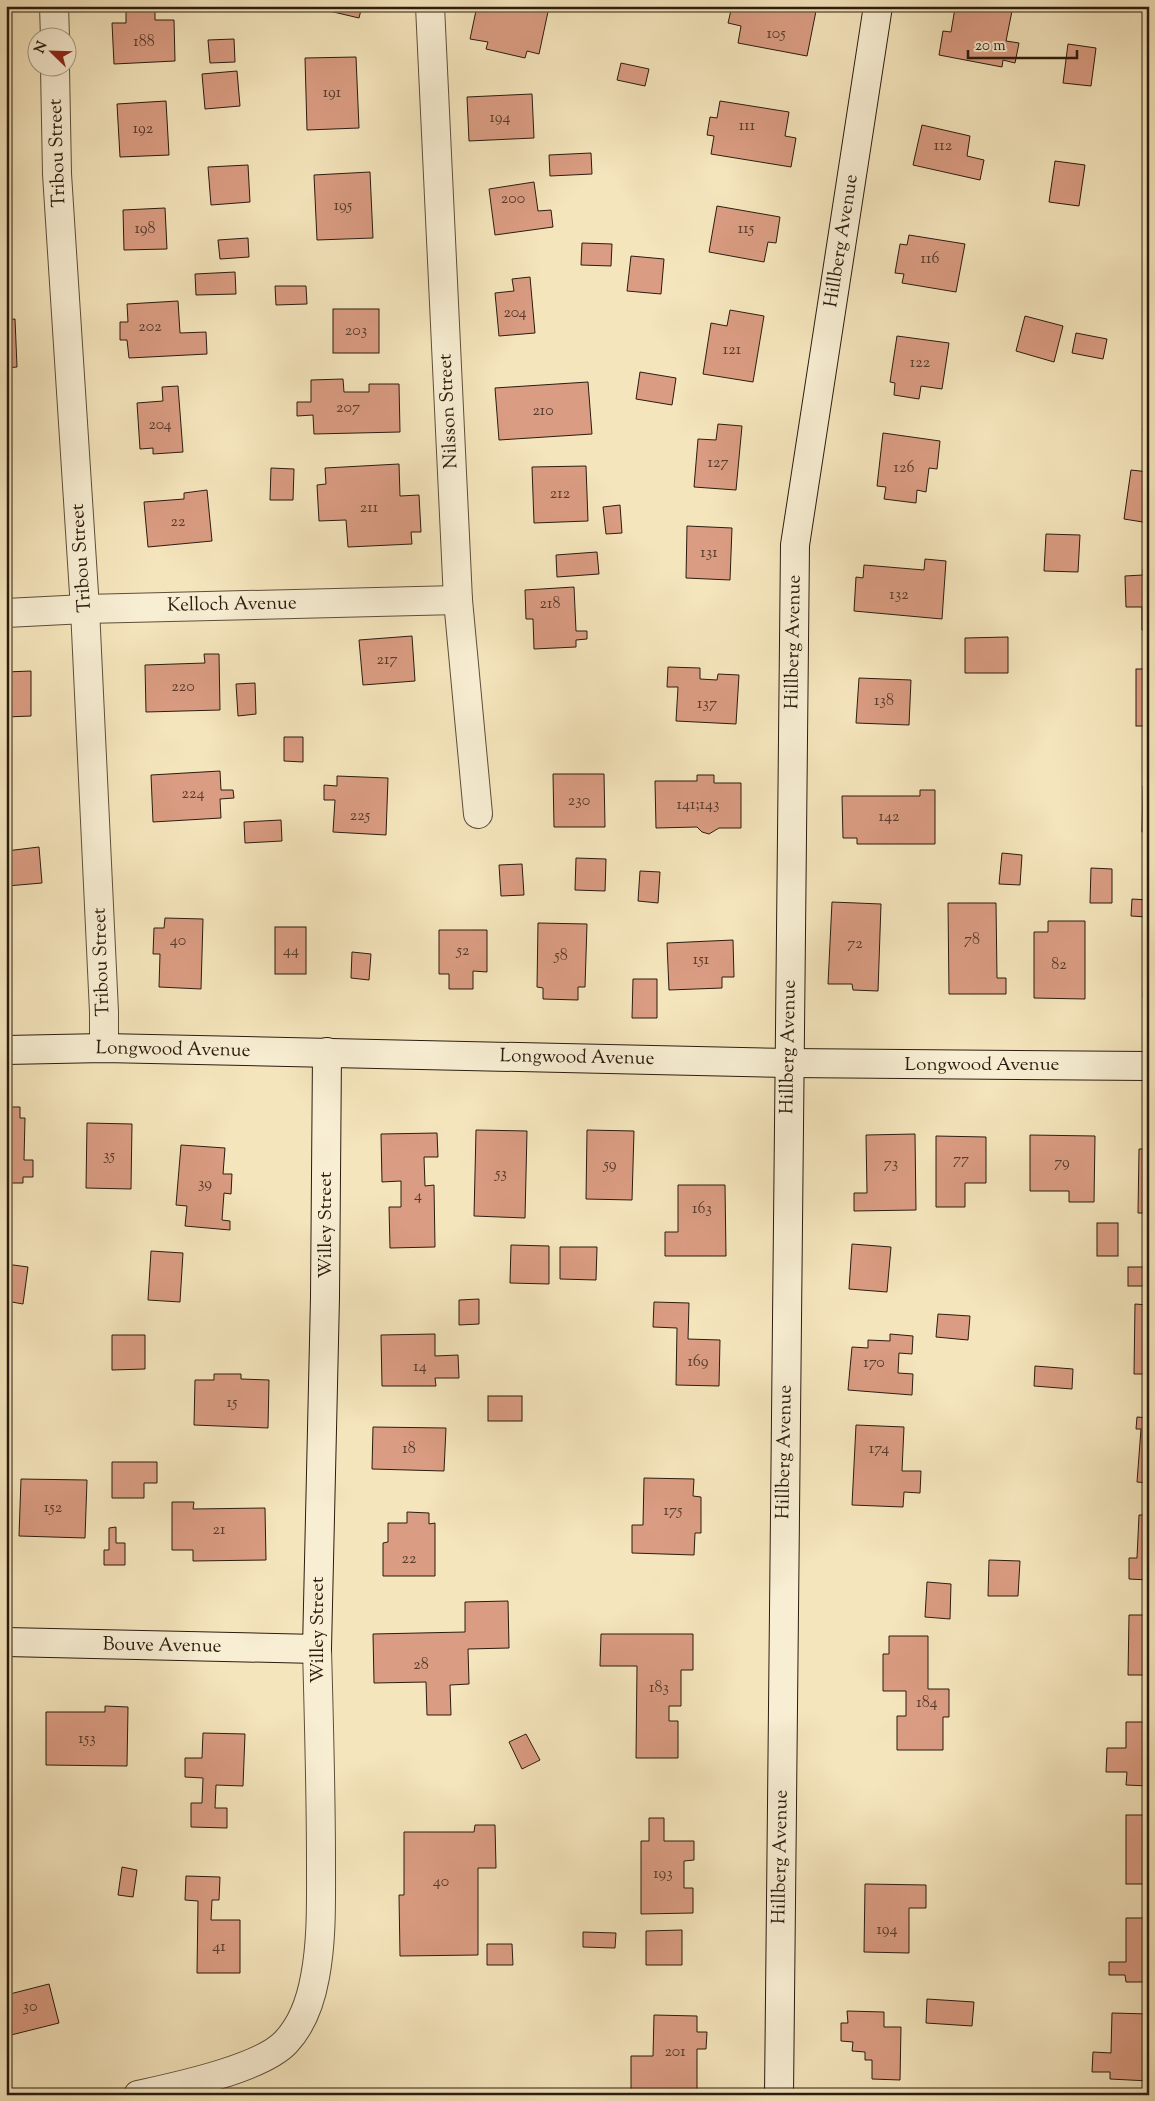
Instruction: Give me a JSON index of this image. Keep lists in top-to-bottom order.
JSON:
{
  "streets": {
    "street": [
      "Tribou Street",
      "Hillberg Avenue",
      "Nilsson Street",
      "Kelloch Avenue",
      "Longwood Avenue",
      "Willey Street",
      "Bouve Avenue"
    ]
  },
  "crossings": [
    ["Tribou Street", "Kelloch Avenue"],
    ["Tribou Street", "Longwood Avenue"],
    ["Hillberg Avenue", "Longwood Avenue"],
    ["Nilsson Street", "Kelloch Avenue"],
    ["Longwood Avenue", "Willey Street"],
    ["Willey Street", "Bouve Avenue"]
  ],
  "house_numbers": [
    "105",
    "188",
    "191",
    "194",
    "111",
    "192",
    "112",
    "200",
    "195",
    "198",
    "115",
    "116",
    "204",
    "202",
    "203",
    "121",
    "122",
    "207",
    "210",
    "204",
    "127",
    "126",
    "212",
    "211",
    "22",
    "131",
    "132",
    "218",
    "217",
    "220",
    "138",
    "137",
    "224",
    "230",
    "141;143",
    "225",
    "142",
    "78",
    "40",
    "72",
    "44",
    "52",
    "58",
    "151",
    "82",
    "35",
    "77",
    "79",
    "73",
    "59",
    "53",
    "39",
    "4",
    "163",
    "169",
    "170",
    "14",
    "15",
    "18",
    "174",
    "152",
    "175",
    "21",
    "22",
    "28",
    "183",
    "184",
    "153",
    "193",
    "40",
    "194",
    "41",
    "30",
    "201"
  ],
  "scale_bar": "20 m",
  "north": "top left"
}
